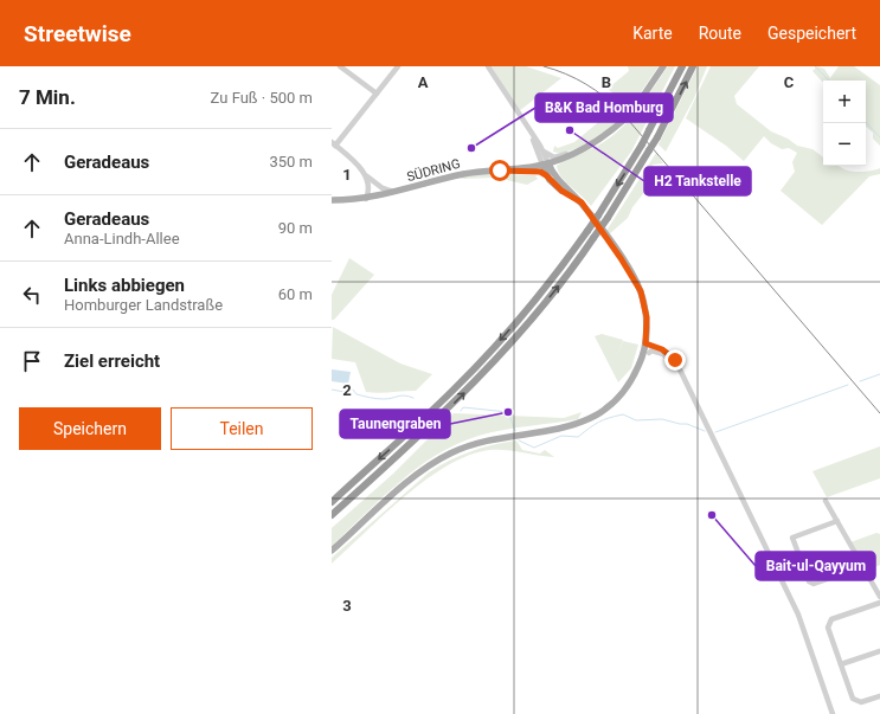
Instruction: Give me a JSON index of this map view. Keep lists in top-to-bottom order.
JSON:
{
  "streets": {
    "main road": ["SÜDRING"]
  },
  "places": [
    "H2 Tankstelle",
    "B&K Bad Homburg",
    "Taunengraben",
    "Bait-ul-Qayyum"
  ],
  "page": {
    "header": "Streetwise",
    "nav": ["Karte", "Route", "Gespeichert"],
    "heading": ["7 Min.", "Zu Fuß · 500 m"],
    "map_buttons": ["+", "−"],
    "list": [
      ["Geradeaus", "350 m"],
      ["Geradeaus", "Anna-Lindh-Allee", "90 m"],
      ["Links abbiegen", "Homburger Landstraße", "60 m"],
      "Ziel erreicht"
    ],
    "buttons": ["Speichern", "Teilen"]
  },
  "grid": {
    "columns": ["A", "B", "C"],
    "rows": ["1", "2", "3"]
  }
}
